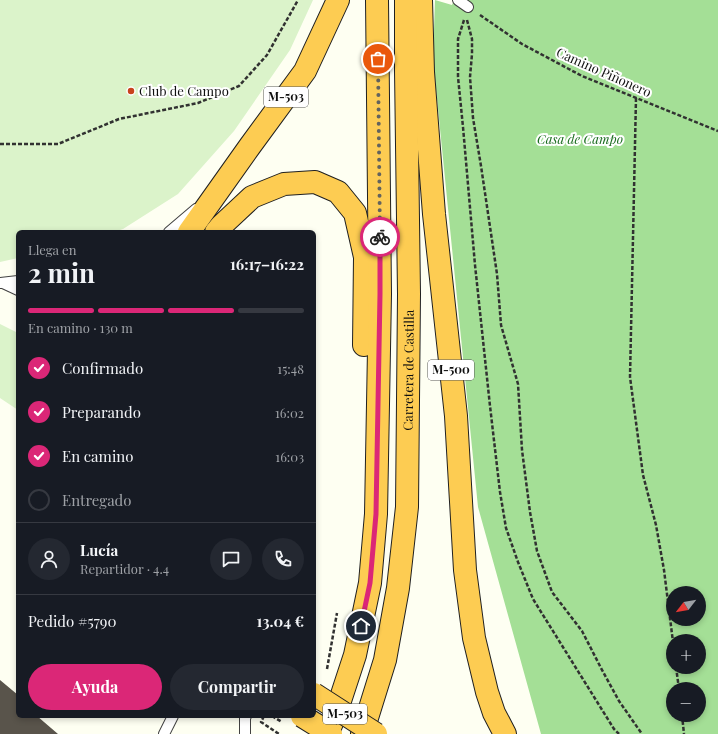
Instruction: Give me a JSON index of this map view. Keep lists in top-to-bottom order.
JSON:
{
  "streets": {
    "highway": ["M-503", "Carretera de Castilla", "M-500"],
    "path": ["Camino Piñonero"]
  },
  "parks": ["Casa de Campo"],
  "places": ["Club de Campo"],
  "north": "bottom left",
  "page": {
    "heading": ["2 min", "Llega en", "16:17–16:22"],
    "panel": [
      "Lucía",
      "Repartidor · 4.4",
      "Pedido #5790",
      "13.04 €"
    ],
    "bar": "En camino · 130 m",
    "list": [
      ["Confirmado", "15:48"],
      ["Preparando", "16:02"],
      ["En camino", "16:03"],
      "Entregado"
    ],
    "map_buttons": ["+", "−"],
    "buttons": ["Ayuda", "Compartir"]
  }
}
